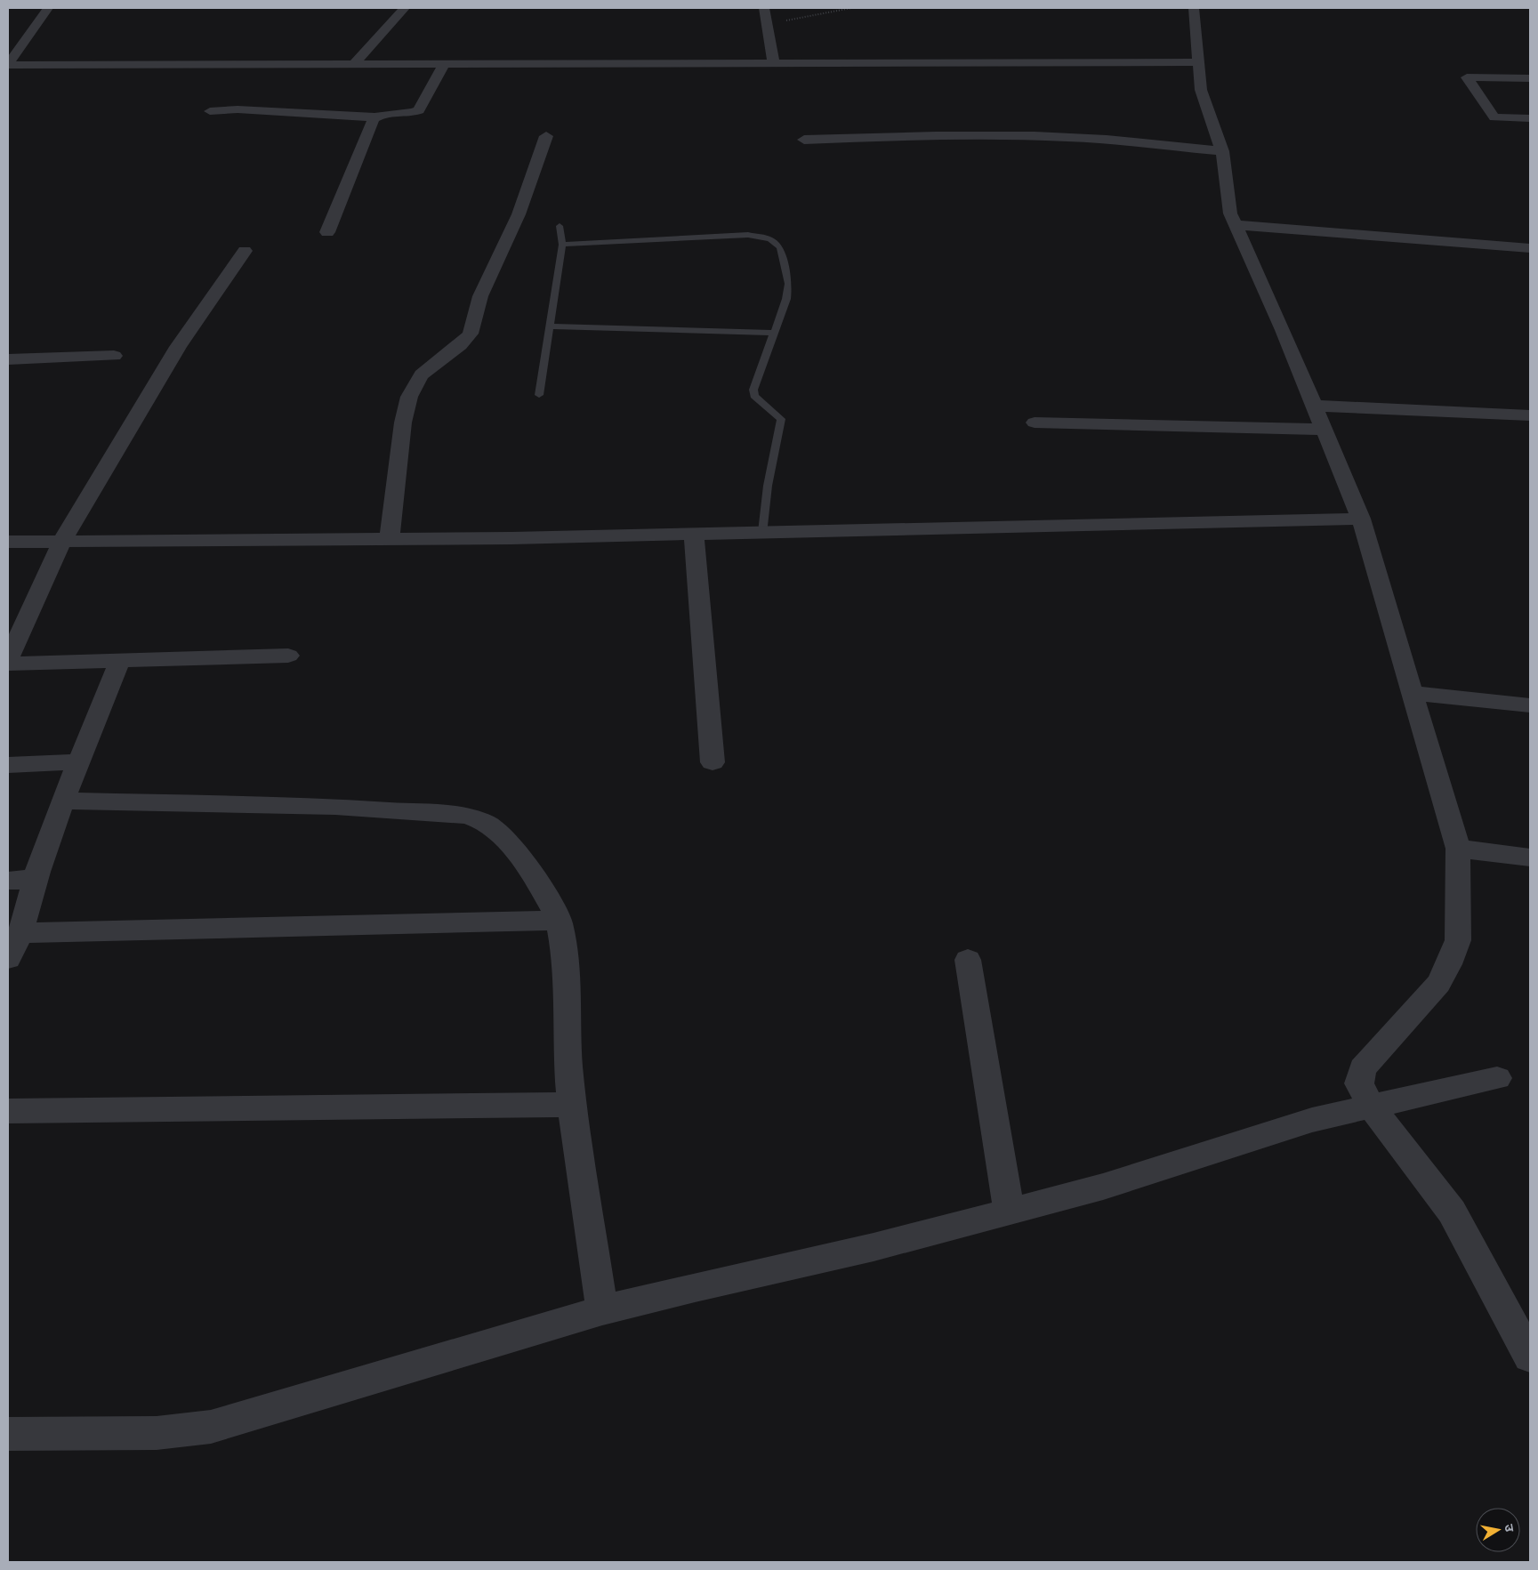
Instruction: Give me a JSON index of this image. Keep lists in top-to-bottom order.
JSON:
{
  "north": "right"
}
